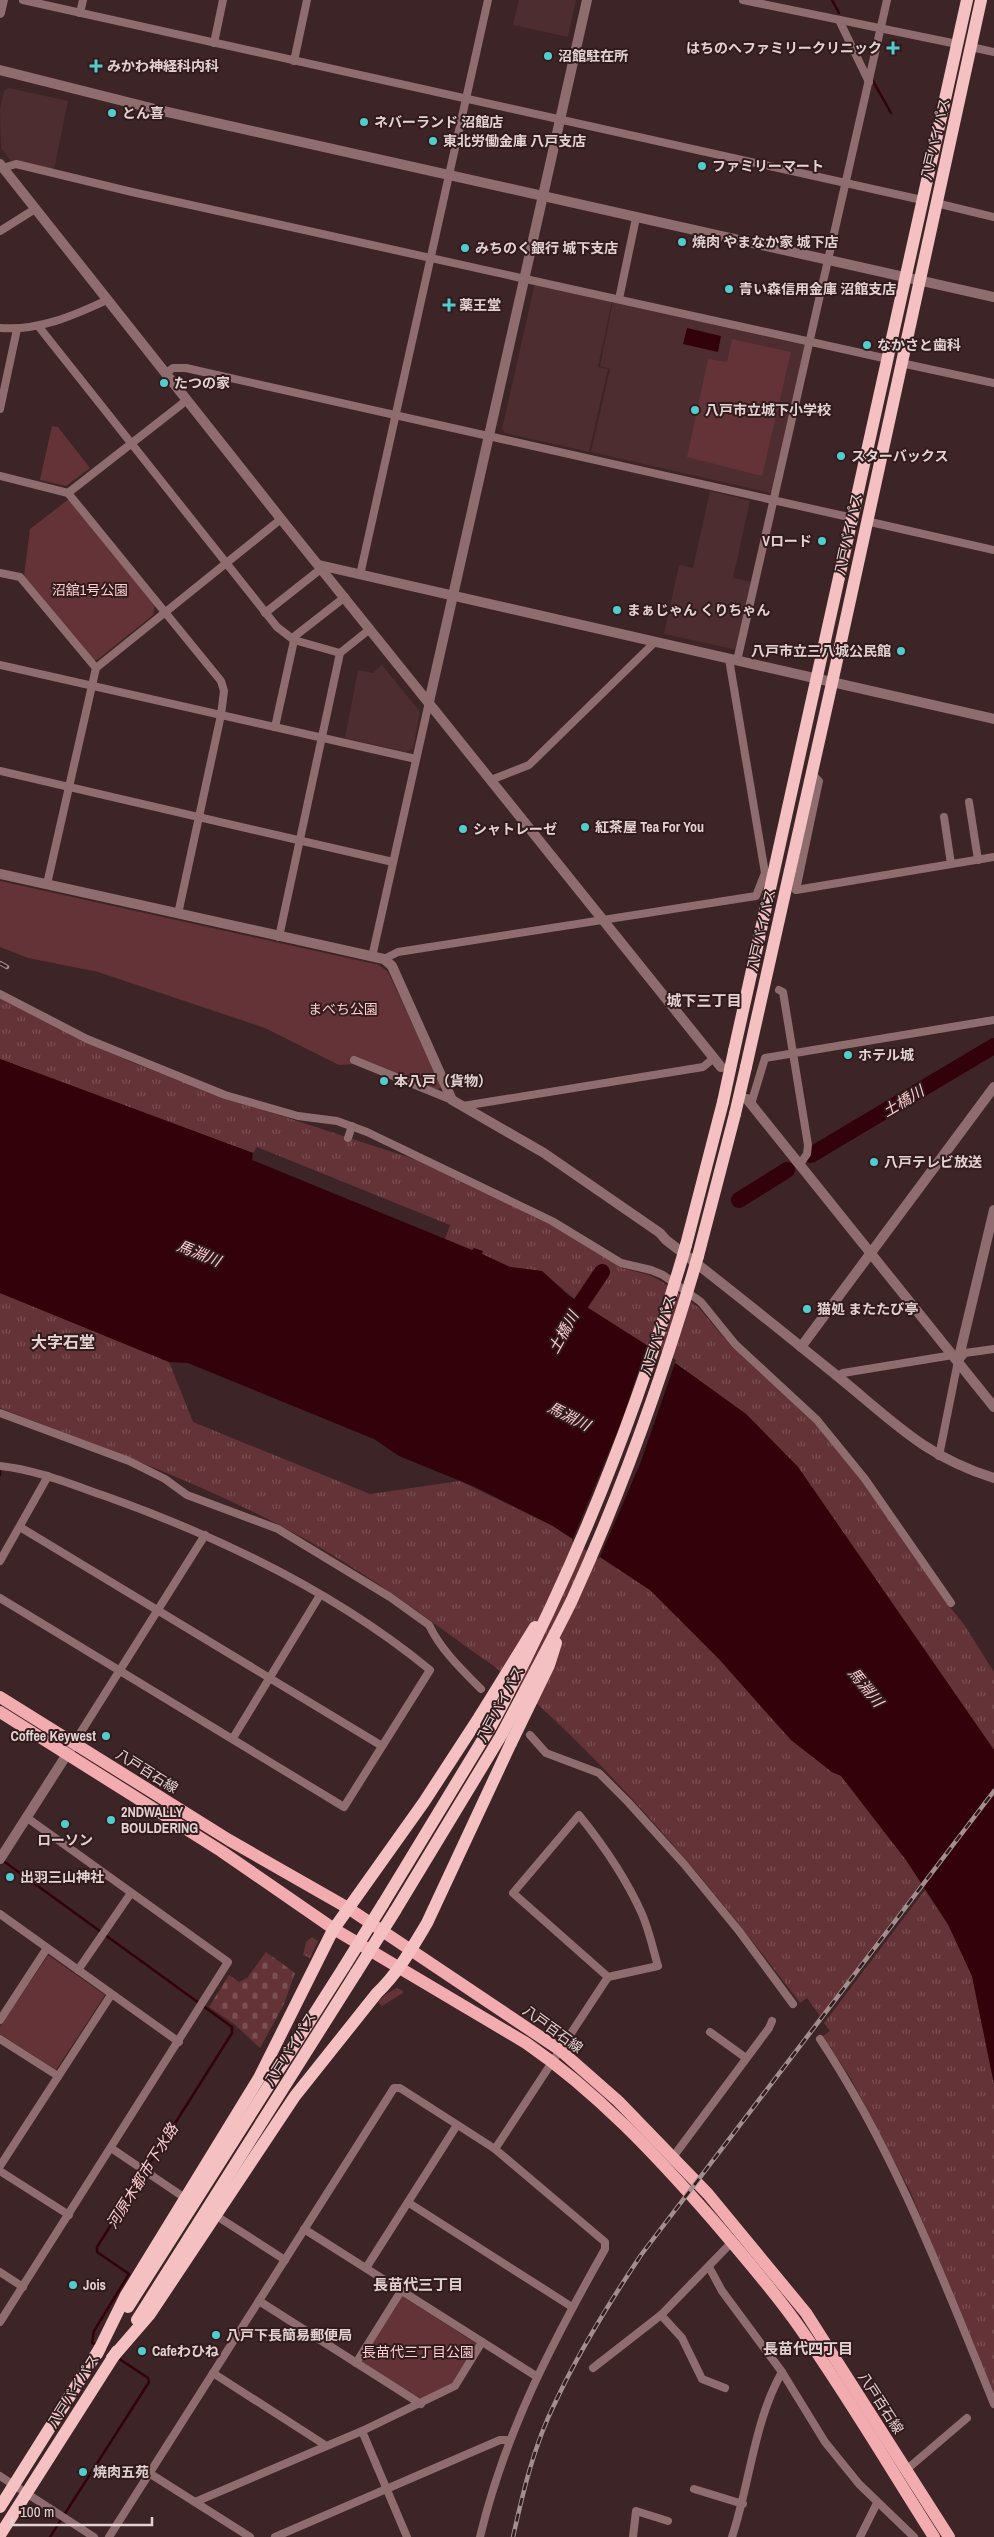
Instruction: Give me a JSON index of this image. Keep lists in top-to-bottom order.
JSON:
{
  "streets": {
    "highway": ["八戸バイパス"],
    "main road": ["八戸百石線"]
  },
  "districts": [
    "城下三丁目",
    "大字石堂",
    "長苗代三丁目",
    "長苗代四丁目"
  ],
  "water": ["土橋川", "馬淵川", "河原木都市下水路"],
  "parks": ["沼舘1号公園", "まべち公園", "長苗代三丁目公園"],
  "places": {
    "health": ["はちのへファミリークリニック", "みかわ神経科内科", "薬王堂"],
    "other": [
      "沼館駐在所",
      "とん喜",
      "ネバーランド 沼館店",
      "東北労働金庫 八戸支店",
      "ファミリーマート",
      "焼肉 やまなか家 城下店",
      "みちのく銀行 城下支店",
      "青い森信用金庫 沼館支店",
      "なかさと歯科",
      "たつの家",
      "八戸市立城下小学校",
      "スターバックス",
      "Vロード",
      "まぁじゃん くりちゃん",
      "八戸市立三八城公民館",
      "紅茶屋 Tea For You",
      "シャトレーゼ",
      "ホテル城",
      "本八戸（貨物）",
      "八戸テレビ放送",
      "猫処 またたび亭",
      "Coffee Keywest",
      "2NDWALLY BOULDERING",
      "ローソン",
      "出羽三山神社",
      "Jois",
      "八戸下長簡易郵便局",
      "Cafeわひね",
      "焼肉五苑"
    ]
  },
  "scale_bar": "100 m"
}
